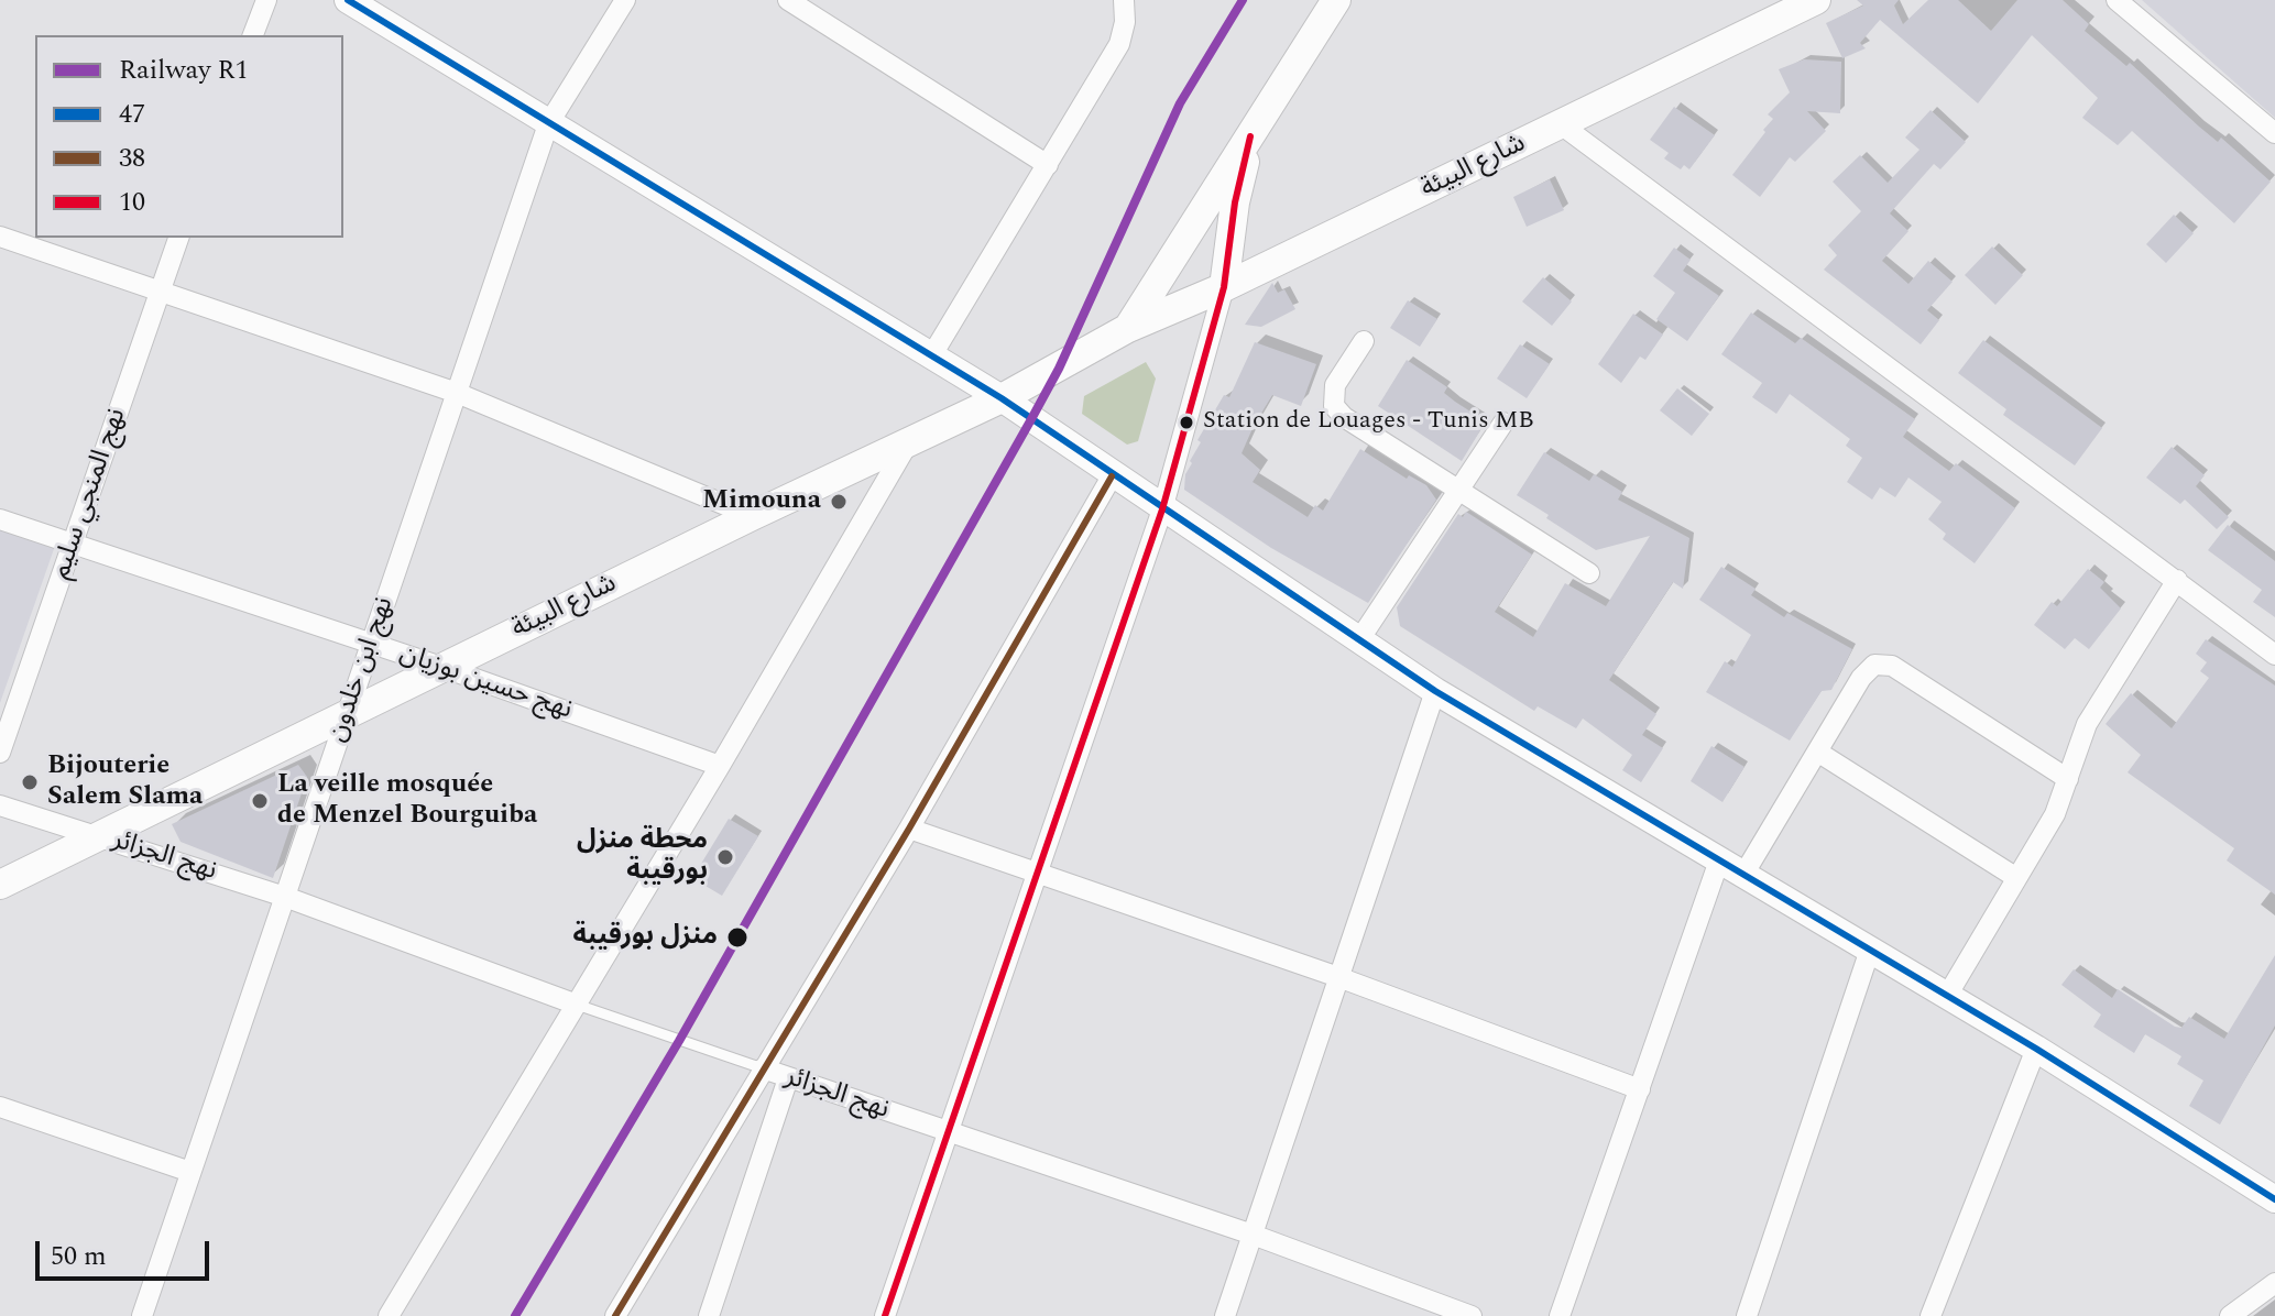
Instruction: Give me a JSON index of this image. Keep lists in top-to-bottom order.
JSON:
{
  "streets": {
    "main road": ["شارع البيئة"],
    "street": [
      "نهج المنجي سليم",
      "نهج ابن خلدون",
      "نهج حسين بوزيان",
      "نهج الجزائر"
    ]
  },
  "crossings": [
    ["شارع البيئة", "نهج ابن خلدون"],
    ["شارع البيئة", "نهج حسين بوزيان"],
    ["شارع البيئة", "نهج الجزائر"],
    ["نهج المنجي سليم", "نهج حسين بوزيان"],
    ["نهج ابن خلدون", "نهج حسين بوزيان"],
    ["نهج ابن خلدون", "نهج الجزائر"]
  ],
  "places": [
    "Station de Louages - Tunis MB",
    "Mimouna",
    "Bijouterie Salem Slama",
    "La veille mosquée de Menzel Bourguiba",
    "محطة منزل بورقيبة",
    "منزل بورقيبة"
  ],
  "lines": [
    "rail line R1",
    "transit line 47",
    "transit line 10",
    "transit line 38"
  ],
  "legend": [
    "Railway R1",
    "47",
    "38",
    "10"
  ],
  "scale_bar": "50 m"
}
